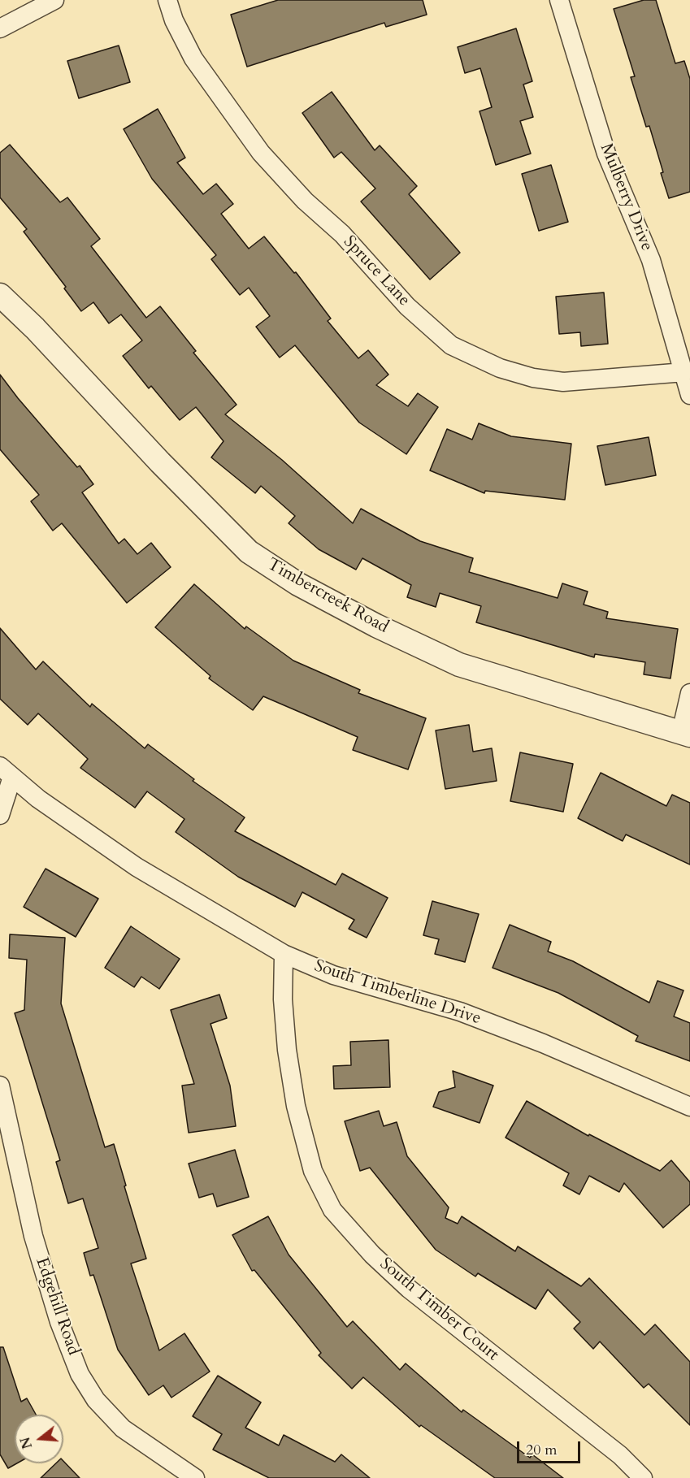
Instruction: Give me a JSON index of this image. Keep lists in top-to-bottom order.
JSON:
{
  "streets": {
    "street": [
      "Mulberry Drive",
      "Spruce Lane",
      "Timbercreek Road",
      "South Timberline Drive",
      "Edgehill Road",
      "South Timber Court"
    ]
  },
  "crossings": [
    ["Mulberry Drive", "Spruce Lane"],
    ["South Timberline Drive", "South Timber Court"]
  ],
  "scale_bar": "20 m",
  "north": "left"
}
